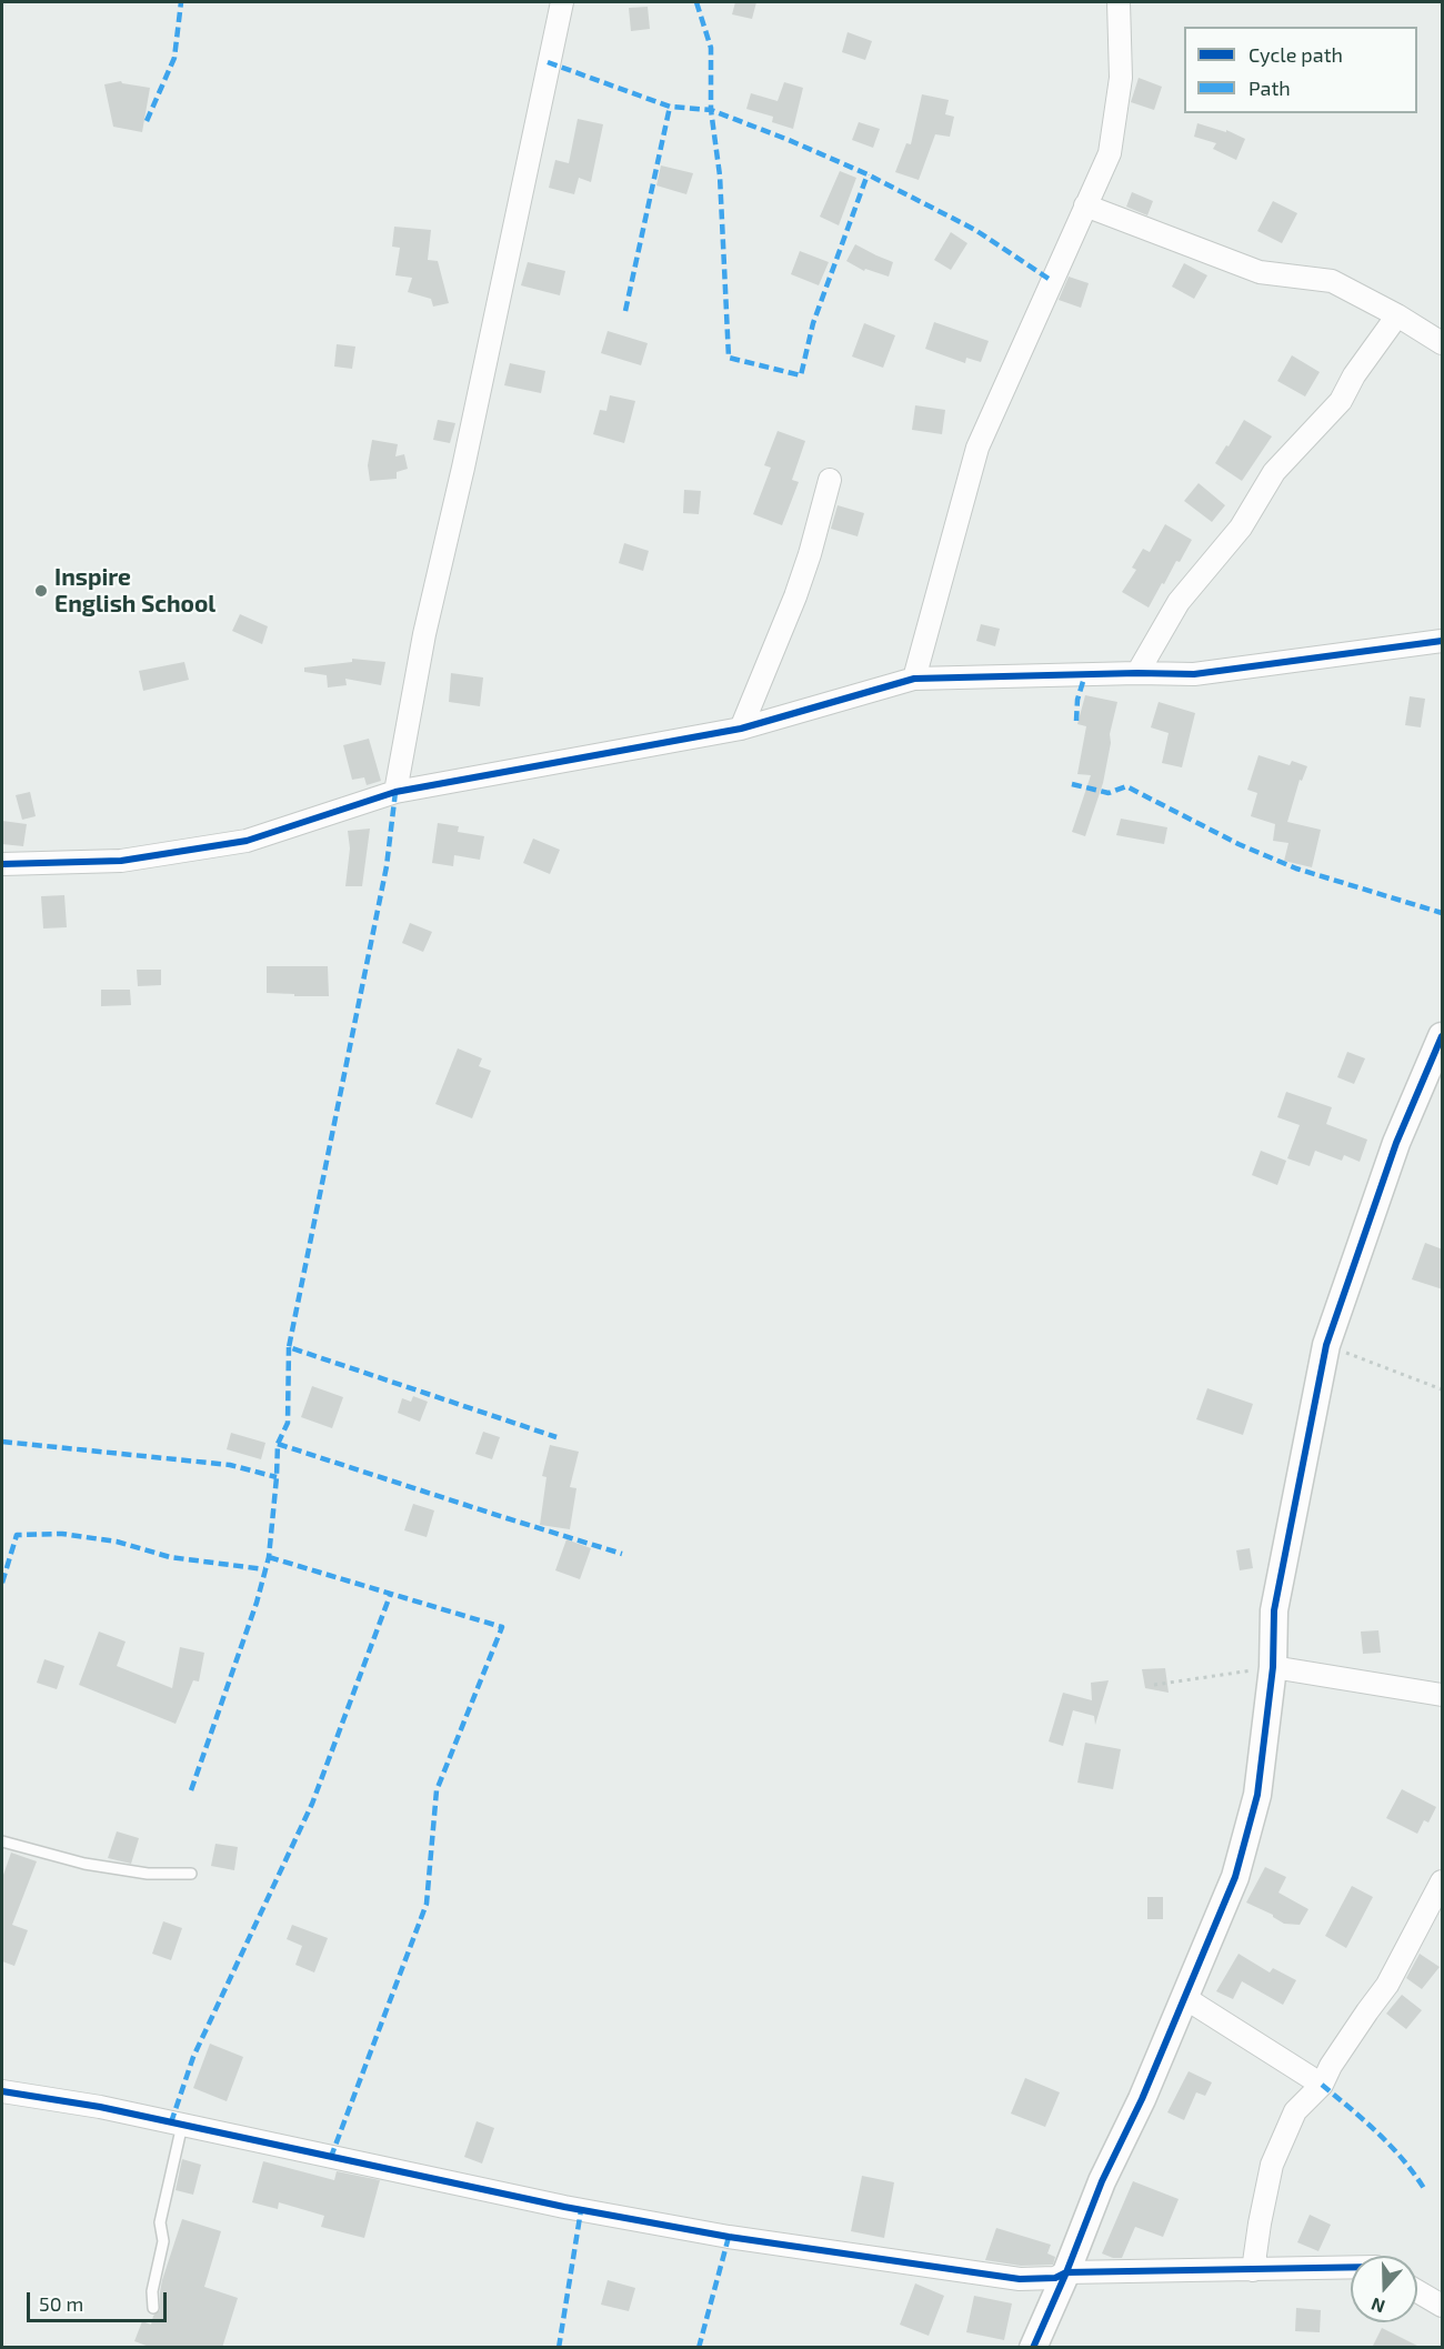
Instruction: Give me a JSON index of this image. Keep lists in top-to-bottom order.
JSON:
{
  "places": ["Inspire English School"],
  "legend": ["Cycle path", "Path"],
  "scale_bar": "50 m",
  "north": "bottom"
}
